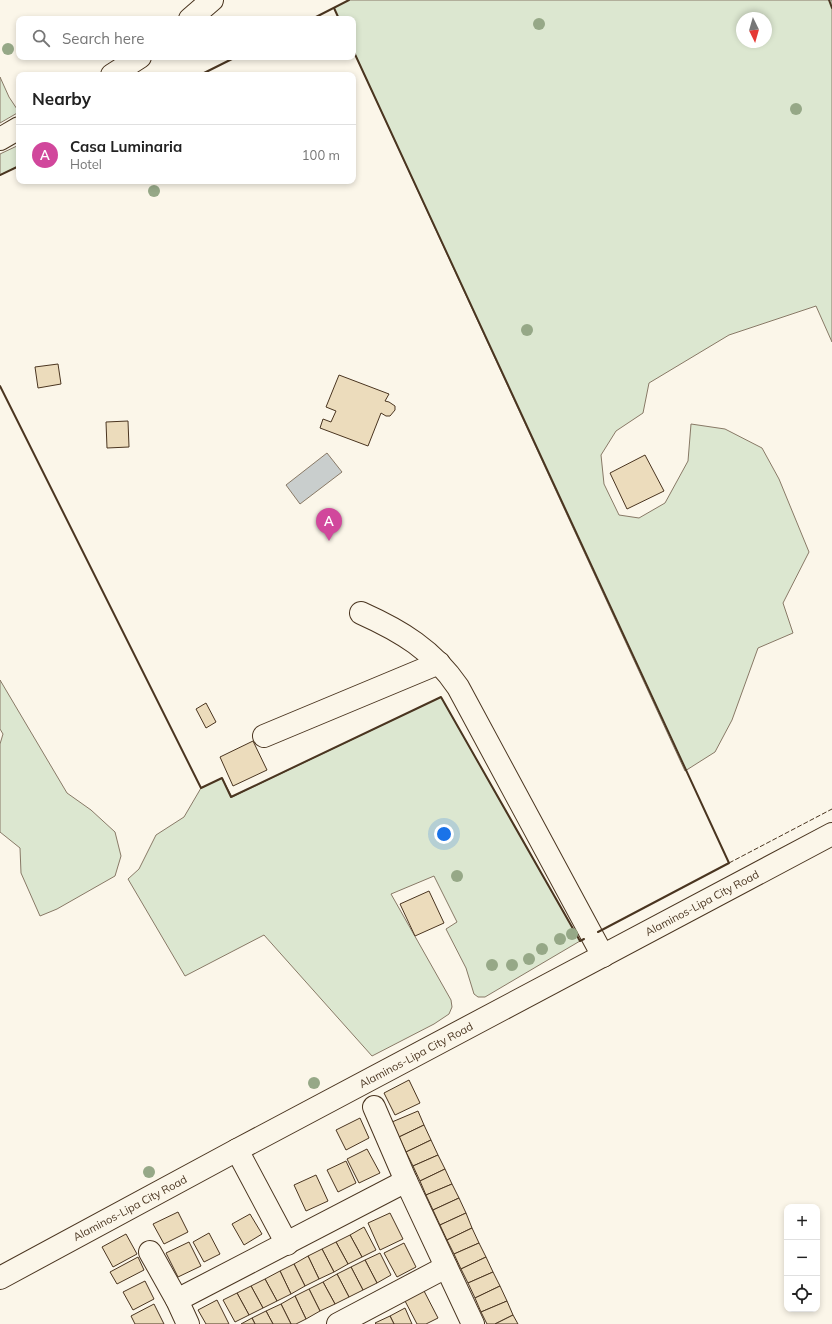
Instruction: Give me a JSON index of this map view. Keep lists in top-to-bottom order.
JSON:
{
  "streets": {
    "main road": ["Alaminos-Lipa City Road"]
  },
  "north": "bottom",
  "page": {
    "search": "Search here",
    "heading": "Nearby",
    "list": [
      {
        "mark": "A",
        "name": "Casa Luminaria",
        "note": "Hotel",
        "value": "100 m"
      }
    ],
    "pins": "A",
    "map_buttons": ["+", "−"]
  }
}
